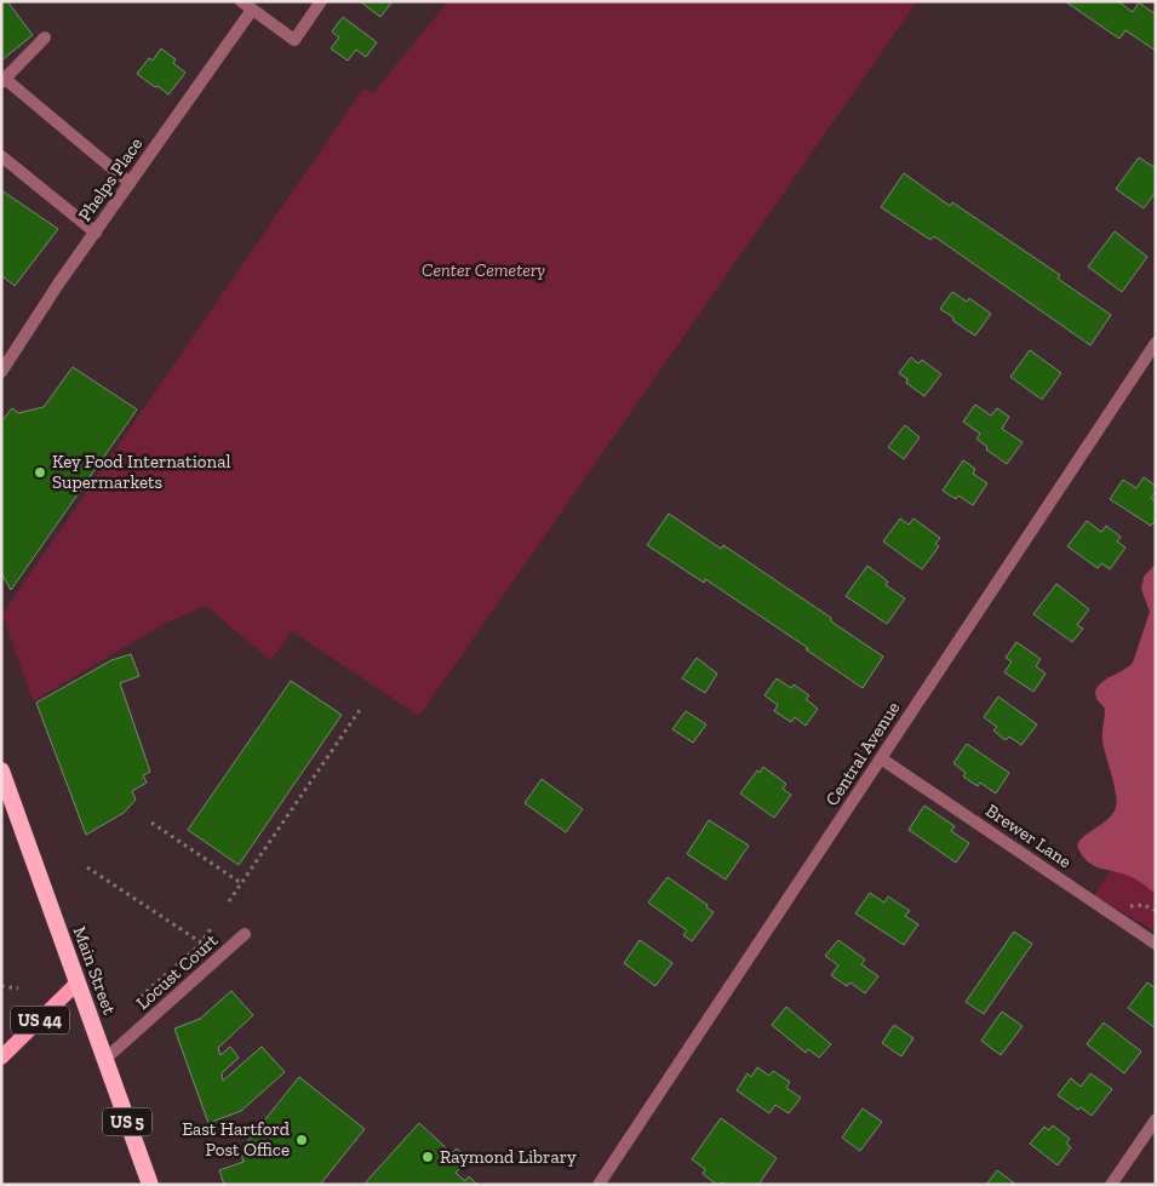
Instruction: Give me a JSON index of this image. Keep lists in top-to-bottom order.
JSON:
{
  "streets": {
    "highway": ["Main Street", "US 5"],
    "main road": ["US 44"],
    "street": [
      "Phelps Place",
      "Central Avenue",
      "Brewer Lane",
      "Locust Court"
    ]
  },
  "crossings": [
    ["Central Avenue", "Brewer Lane"],
    ["Main Street", "Locust Court"],
    ["Main Street", "US 44"]
  ],
  "parks": ["Center Cemetery"],
  "places": ["Key Food International Supermarkets", "East Hartford Post Office", "Raymond Library"]
}
